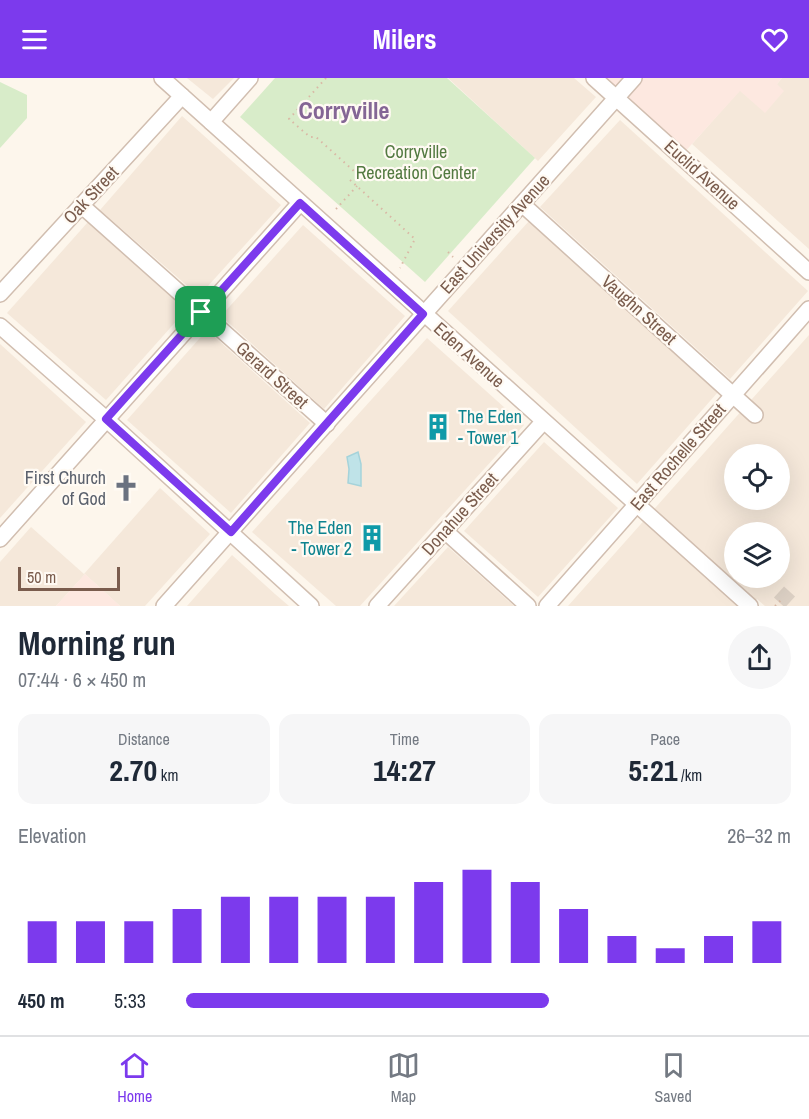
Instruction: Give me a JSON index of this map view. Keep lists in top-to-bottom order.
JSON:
{
  "streets": {
    "street": [
      "Euclid Avenue",
      "Oak Street",
      "East University Avenue",
      "Vaughn Street",
      "Eden Avenue",
      "Gerard Street",
      "East Rochelle Street",
      "Donahue Street"
    ]
  },
  "crossings": [
    ["Euclid Avenue", "East University Avenue"],
    ["Oak Street", "Eden Avenue"],
    ["Oak Street", "Gerard Street"],
    ["East University Avenue", "Vaughn Street"],
    ["East University Avenue", "Eden Avenue"],
    ["East University Avenue", "Gerard Street"],
    ["Vaughn Street", "East Rochelle Street"],
    ["Eden Avenue", "East Rochelle Street"],
    ["Eden Avenue", "Donahue Street"]
  ],
  "districts": ["Corryville"],
  "parks": ["Corryville Recreation Center"],
  "places": {
    "building": ["The Eden - Tower 1", "The Eden - Tower 2"],
    "church": ["First Church of God"]
  },
  "scale_bar": "50 m",
  "page": {
    "header": "Milers",
    "scale": "50 m",
    "heading": ["Morning run", "07:44 · 6 × 450 m"],
    "stats": [
      ["Distance", "2.70 km"],
      ["Time", "14:27"],
      ["Pace", "5:21 /km"]
    ],
    "chart": ["Elevation", "26–32 m"],
    "list": [
      {
        "name": "450 m",
        "note": "5:33"
      }
    ],
    "tabs": ["Home", "Map", "Saved"]
  }
}
